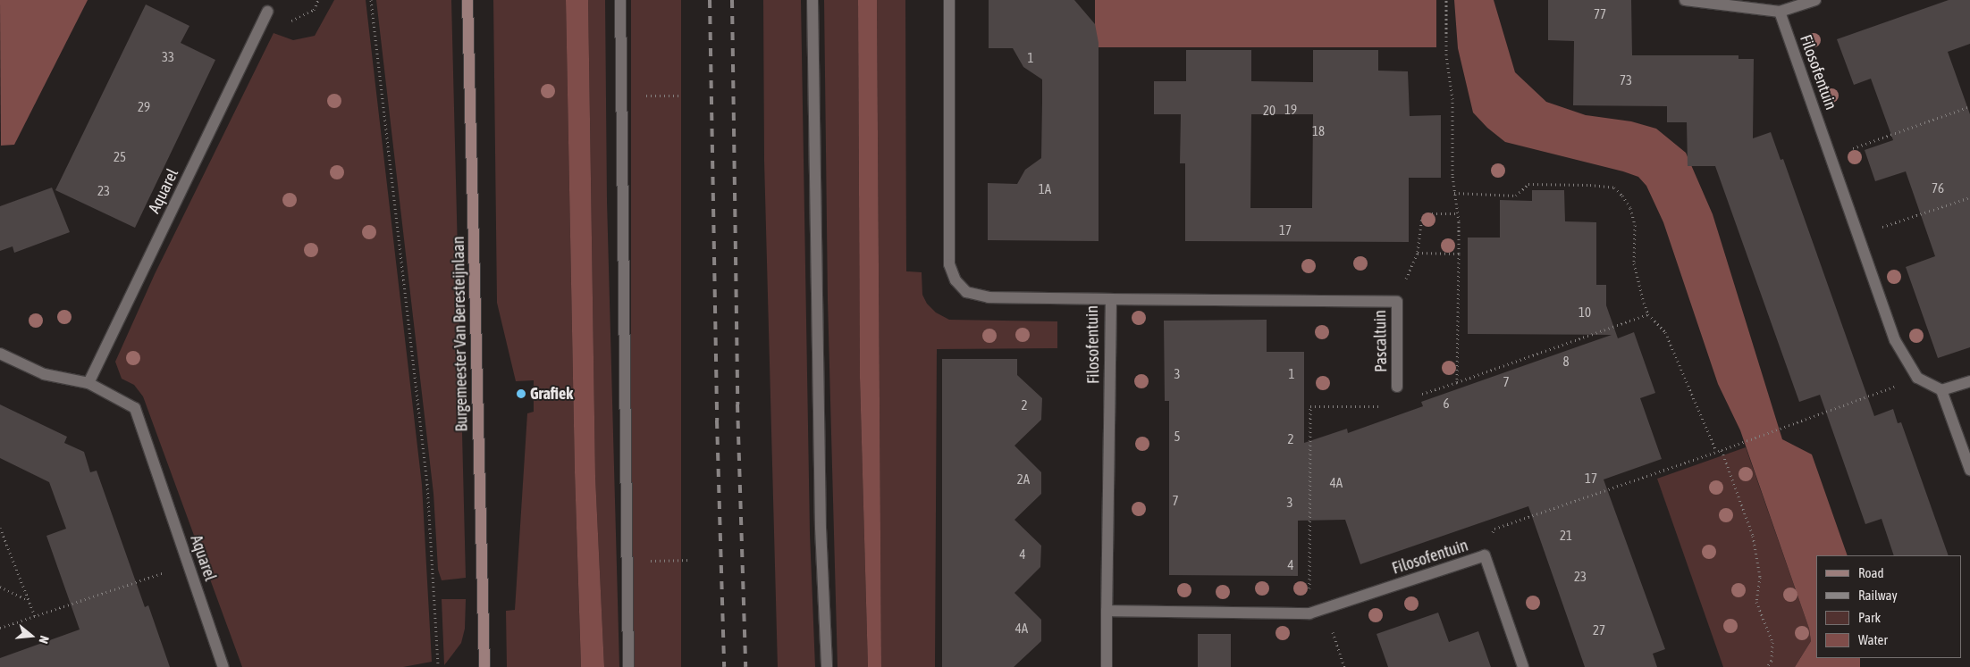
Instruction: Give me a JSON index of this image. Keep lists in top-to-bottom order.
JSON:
{
  "streets": {
    "main road": ["Burgemeester Van Beresteijnlaan"],
    "street": ["Filosofentuin", "Aquarel", "Pascaltuin"]
  },
  "crossings": [
    ["Filosofentuin", "Pascaltuin"]
  ],
  "places": ["Grafiek"],
  "house_numbers": [
    "77",
    "33",
    "1",
    "73",
    "29",
    "19",
    "20",
    "18",
    "25",
    "76",
    "1A",
    "23",
    "17",
    "10",
    "8",
    "3",
    "1",
    "7",
    "6",
    "2",
    "5",
    "2",
    "17",
    "2A",
    "4A",
    "7",
    "3",
    "21",
    "4",
    "4",
    "23",
    "4A",
    "27"
  ],
  "legend": [
    "Road",
    "Railway",
    "Park",
    "Water"
  ],
  "north": "right"
}
